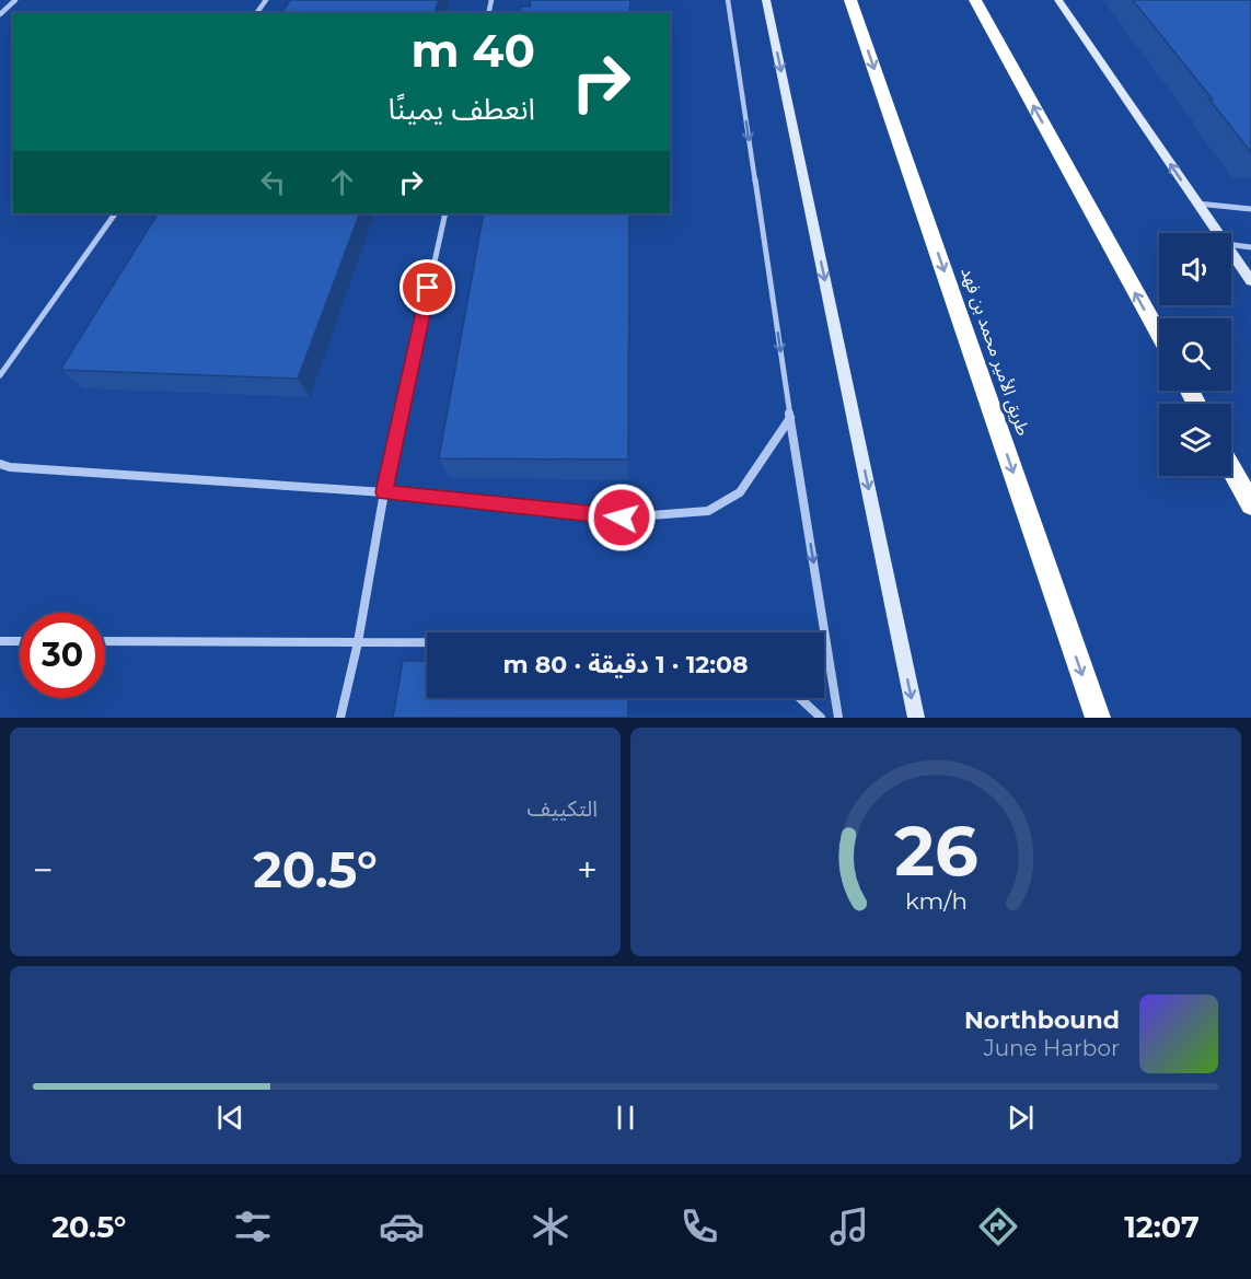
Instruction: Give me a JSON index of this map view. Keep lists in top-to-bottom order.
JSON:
{
  "streets": {
    "highway": ["طريق الأمير محمد بن فهد"]
  },
  "page": {
    "turn": ["40 m", "انعطف يمينًا"],
    "limit": "30",
    "trip": "12:08 · 1 دقيقة · 80 m",
    "tile": "التكييف",
    "heat": ["−", "20.5°", "+"],
    "song": ["Northbound", "June Harbor"],
    "tabs": ["12:07", "20.5°"],
    "gauge": ["26", "km/h"]
  }
}
